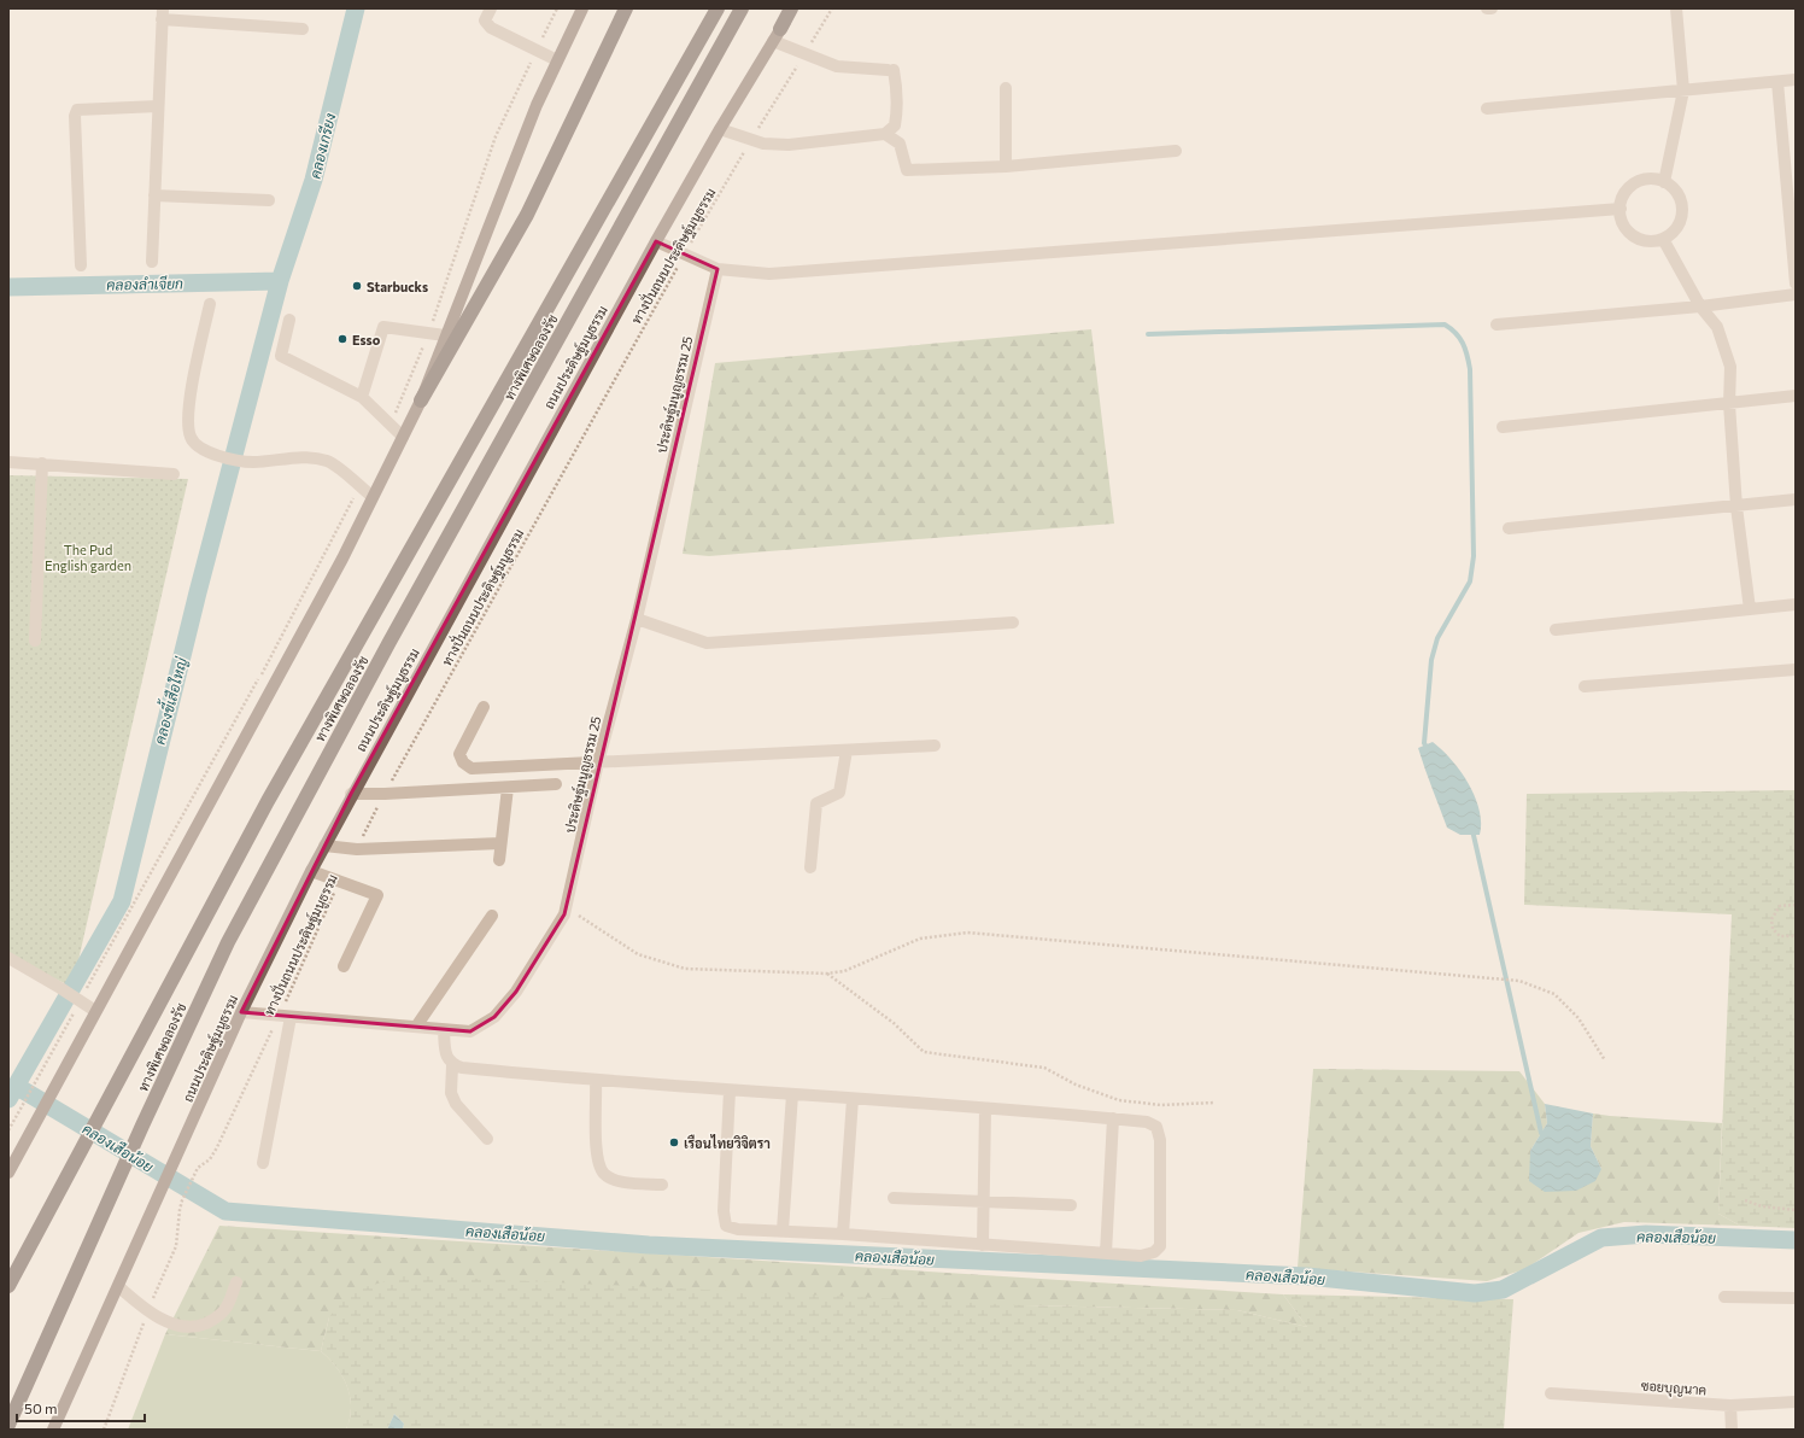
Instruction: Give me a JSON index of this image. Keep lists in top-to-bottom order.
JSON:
{
  "streets": {
    "highway": ["ทางพิเศษฉลองรัช"],
    "main road": ["ถนนประดิษฐ์มนูธรรม"],
    "street": ["ประดิษฐ์มนูญธรรม 25", "ซอยบุญนาค"],
    "path": ["ทางปั่นถนนประดิษฐ์มนูธรรม"]
  },
  "crossings": [
    ["ทางปั่นถนนประดิษฐ์มนูธรรม", "ประดิษฐ์มนูญธรรม 25"],
    ["ถนนประดิษฐ์มนูธรรม", "ประดิษฐ์มนูญธรรม 25"]
  ],
  "water": [
    "คลองเกรียง",
    "คลองลำเจียก",
    "คลองขี้เสือใหญ่",
    "คลองเสือน้อย"
  ],
  "parks": ["The Pud English garden"],
  "places": ["Starbucks", "Esso", "เรือนไทยวิจิตรา"],
  "scale_bar": "50 m"
}
